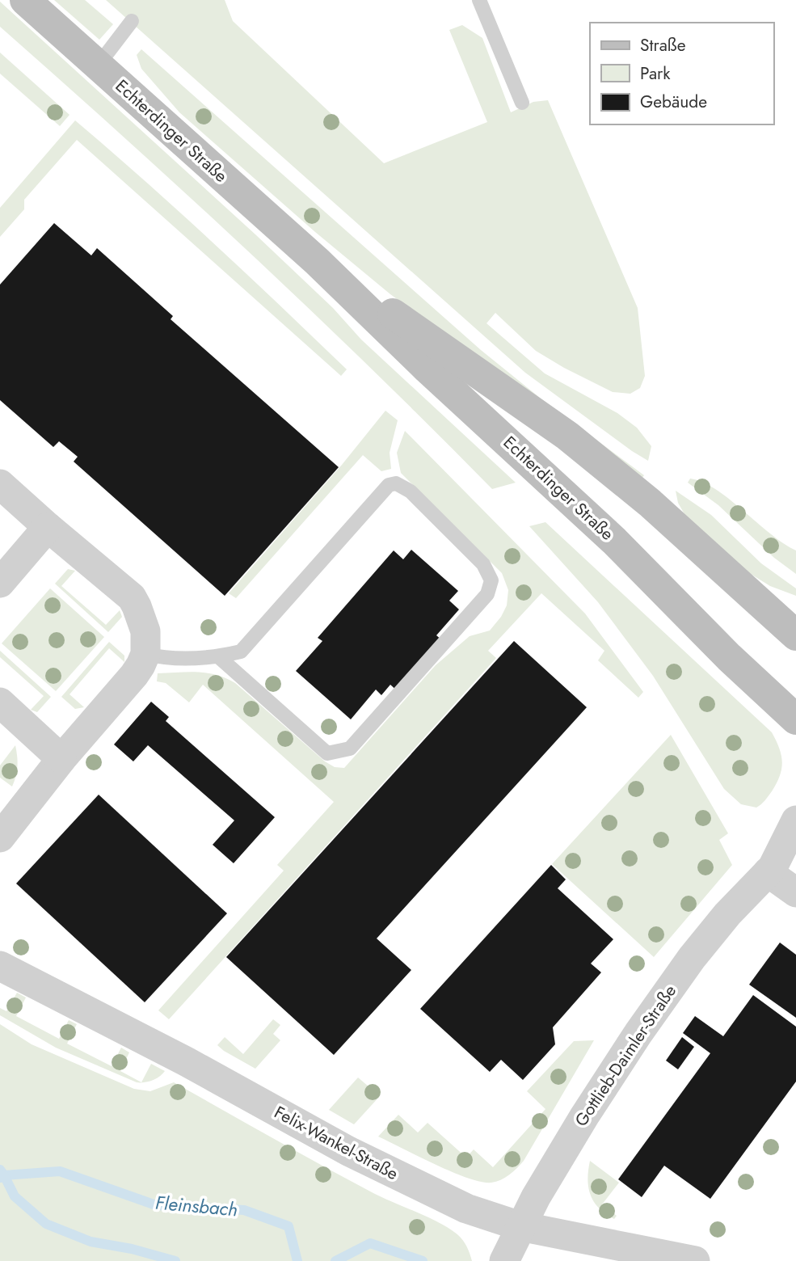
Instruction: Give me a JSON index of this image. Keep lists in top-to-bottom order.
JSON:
{
  "streets": {
    "main road": ["Echterdinger Straße"],
    "street": ["Gottlieb-Daimler-Straße", "Felix-Wankel-Straße"]
  },
  "crossings": [
    ["Gottlieb-Daimler-Straße", "Felix-Wankel-Straße"]
  ],
  "water": ["Fleinsbach"],
  "legend": ["Straße", "Park", "Gebäude"]
}
